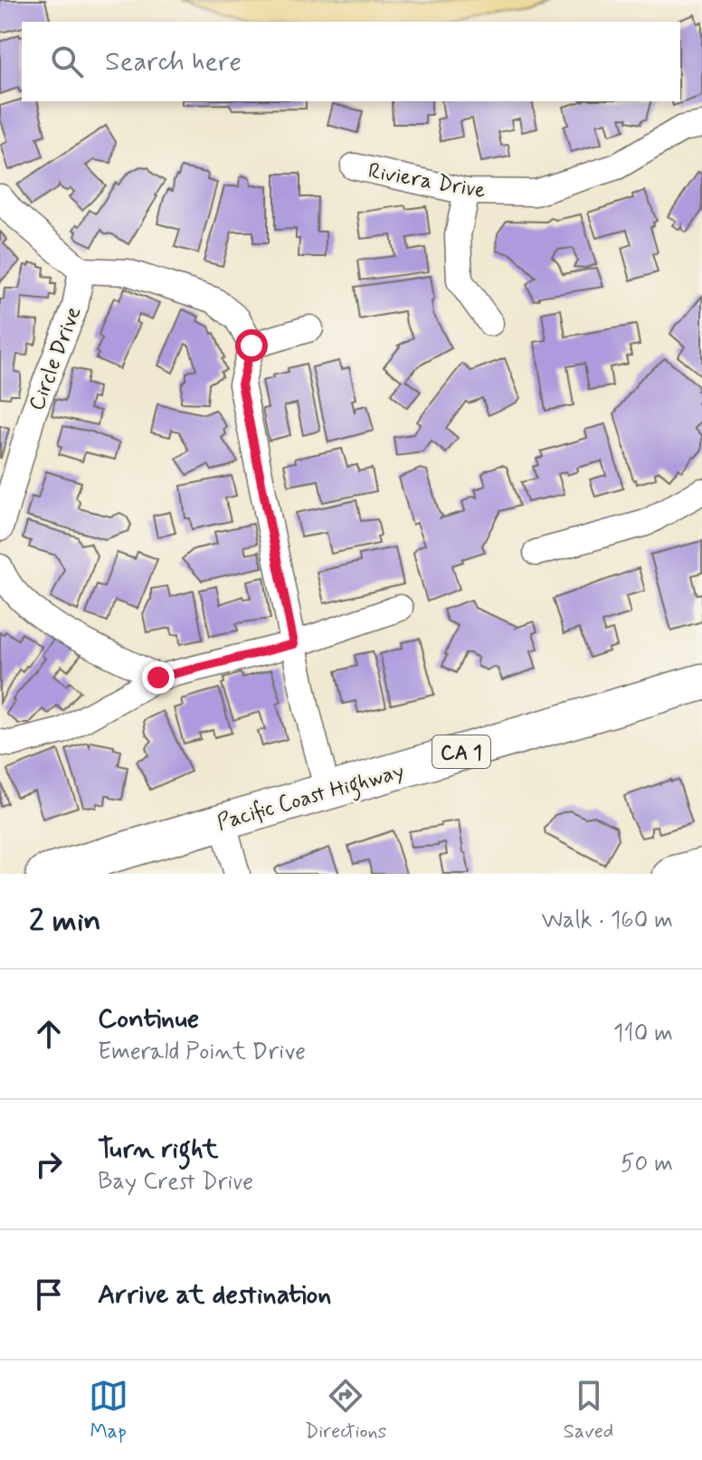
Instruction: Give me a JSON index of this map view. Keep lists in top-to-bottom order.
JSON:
{
  "streets": {
    "highway": ["CA 1", "Pacific Coast Highway"],
    "street": ["Riviera Drive", "Circle Drive"]
  },
  "page": {
    "search": "Search here",
    "heading": ["2 min", "Walk · 160 m"],
    "list": [
      ["Continue", "Emerald Point Drive", "110 m"],
      ["Turn right", "Bay Crest Drive", "50 m"],
      "Arrive at destination"
    ],
    "nav": ["Map", "Directions", "Saved"]
  }
}
